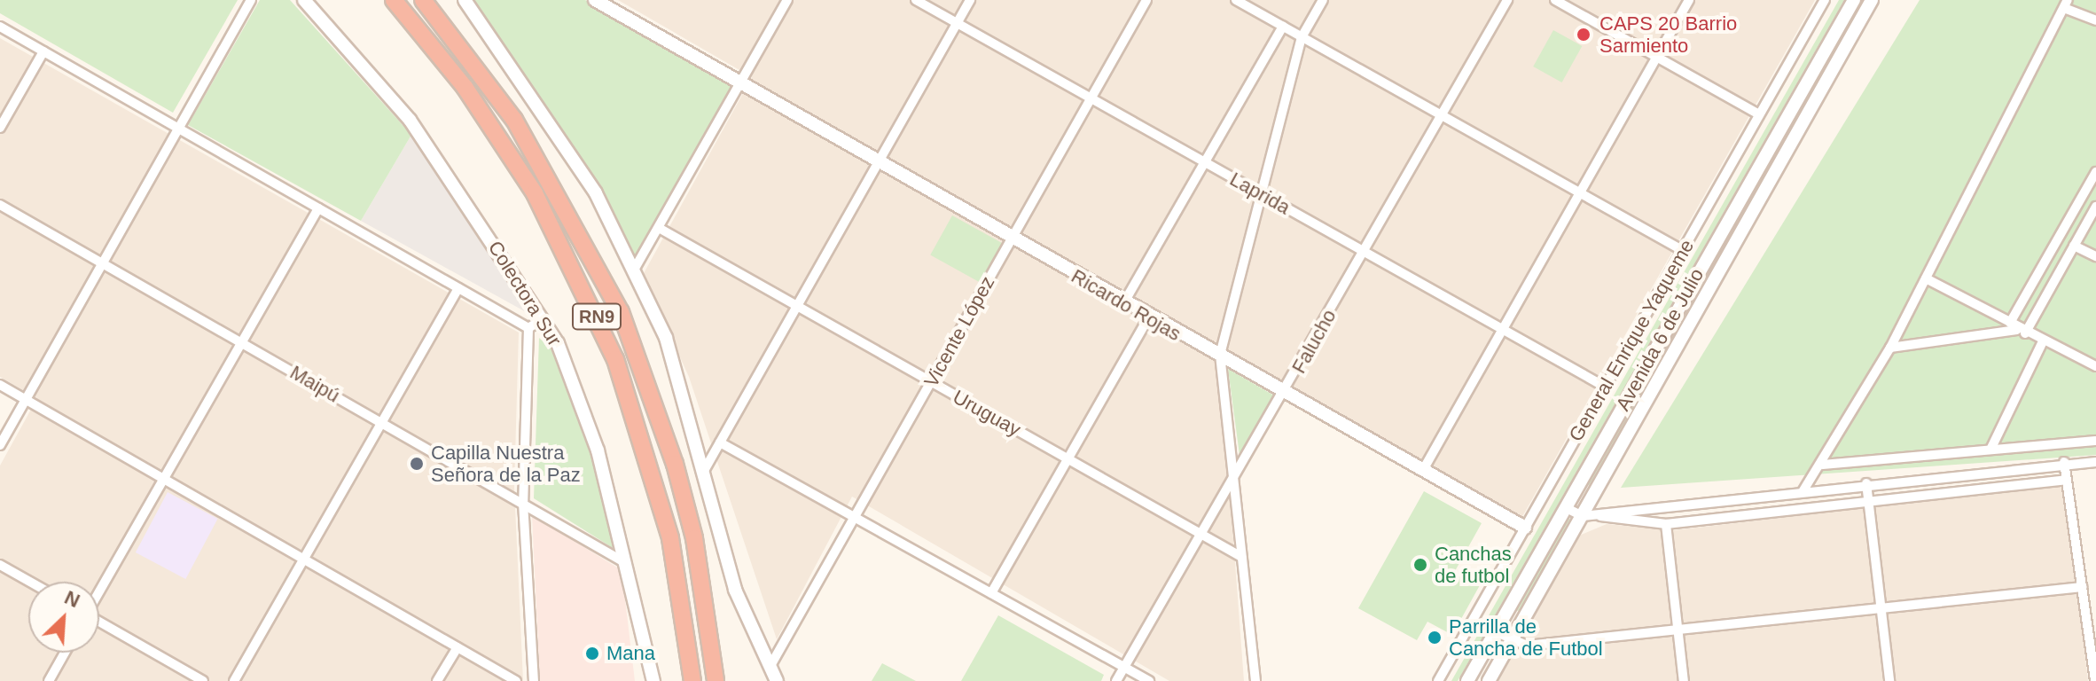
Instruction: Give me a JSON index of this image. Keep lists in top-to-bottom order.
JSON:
{
  "streets": {
    "highway": ["RN9"],
    "street": [
      "Laprida",
      "Colectora Sur",
      "Ricardo Rojas",
      "Vicente López",
      "Avenida 6 de Julio",
      "General Enrique Yaqueme",
      "Falucho",
      "Maipú",
      "Uruguay"
    ]
  },
  "crossings": [
    ["Laprida", "Vicente López"],
    ["Laprida", "General Enrique Yaqueme"],
    ["Laprida", "Falucho"],
    ["Colectora Sur", "Maipú"],
    ["Ricardo Rojas", "Vicente López"],
    ["Ricardo Rojas", "General Enrique Yaqueme"],
    ["Ricardo Rojas", "Falucho"],
    ["Vicente López", "Uruguay"],
    ["Falucho", "Uruguay"]
  ],
  "places": [
    "CAPS 20 Barrio Sarmiento",
    "Capilla Nuestra Señora de la Paz",
    "Canchas de futbol",
    "Parrilla de Cancha de Futbol",
    "Mana"
  ],
  "north": "top right"
}
